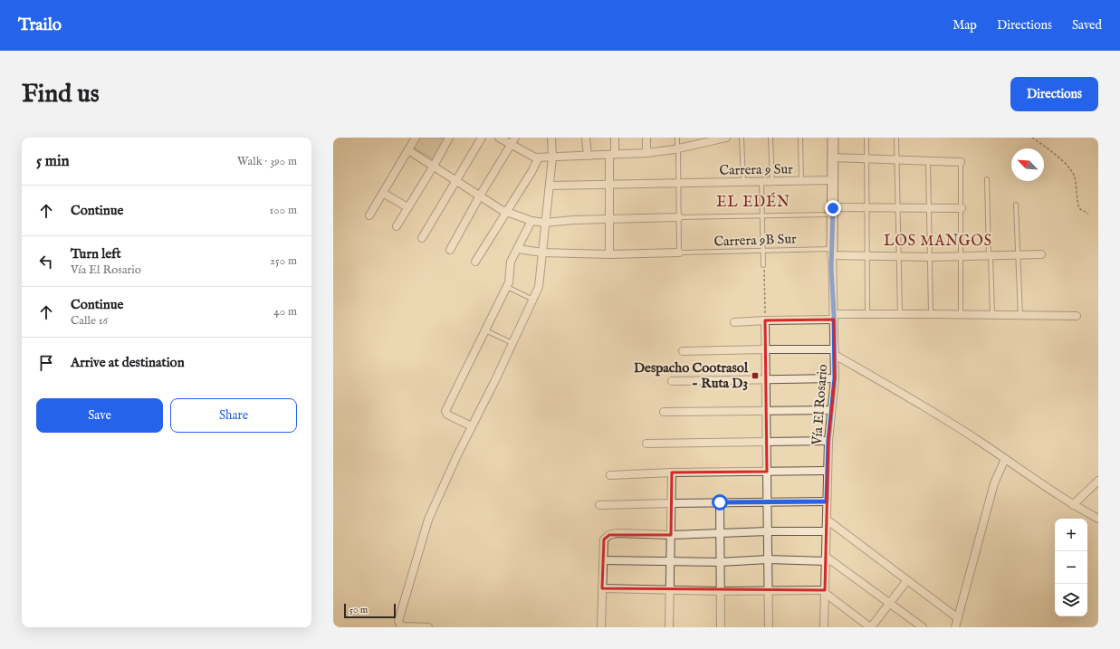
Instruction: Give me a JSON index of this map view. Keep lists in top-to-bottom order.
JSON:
{
  "streets": {
    "street": ["Carrera 9 Sur", "Vía El Rosario"],
    "lane": ["Carrera 9B Sur"]
  },
  "crossings": [
    ["Carrera 9B Sur", "Vía El Rosario"]
  ],
  "districts": ["EL EDÉN", "LOS MANGOS"],
  "places": {
    "transit": ["Despacho Cootrasol - Ruta D3"]
  },
  "scale_bar": "50 m",
  "north": "top left",
  "page": {
    "header": "Trailo",
    "nav": ["Map", "Directions", "Saved"],
    "buttons": [
      "Directions",
      ["Save", "Share"]
    ],
    "title": "Find us",
    "heading": ["5 min", "Walk · 390 m"],
    "list": [
      ["Continue", "100 m"],
      ["Turn left", "Vía El Rosario", "250 m"],
      ["Continue", "Calle 16", "40 m"],
      "Arrive at destination"
    ],
    "map_buttons": ["+", "−"],
    "scale": "50 m"
  }
}
